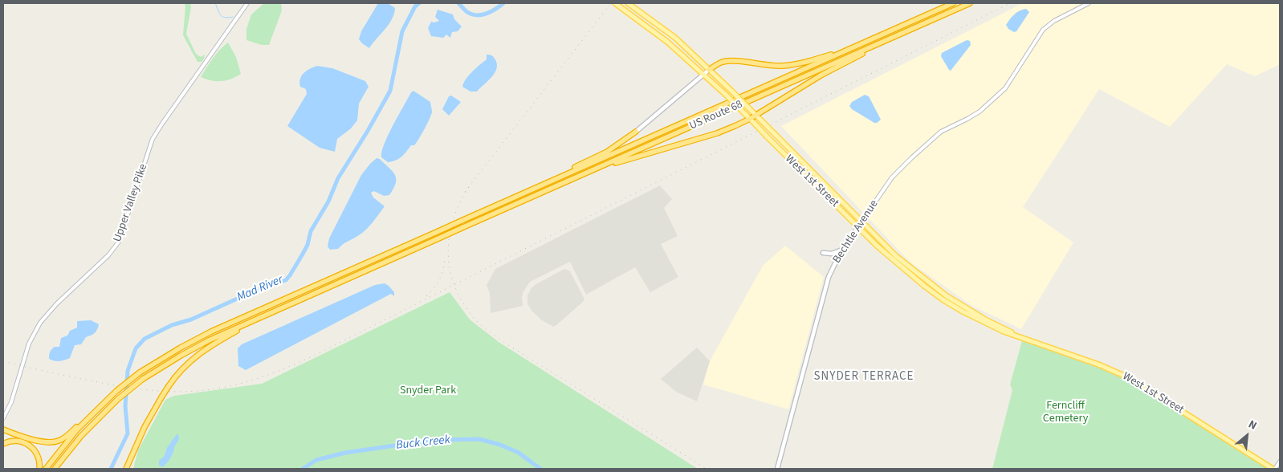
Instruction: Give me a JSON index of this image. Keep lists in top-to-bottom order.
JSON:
{
  "streets": {
    "highway": ["US Route 68"],
    "main road": ["West 1st Street", "Bechtle Avenue"],
    "street": ["Upper Valley Pike"]
  },
  "crossings": [
    ["West 1st Street", "Bechtle Avenue"]
  ],
  "districts": ["SNYDER TERRACE"],
  "water": ["Mad River", "Buck Creek"],
  "parks": ["Snyder Park", "Ferncliff Cemetery"],
  "north": "top right"
}
